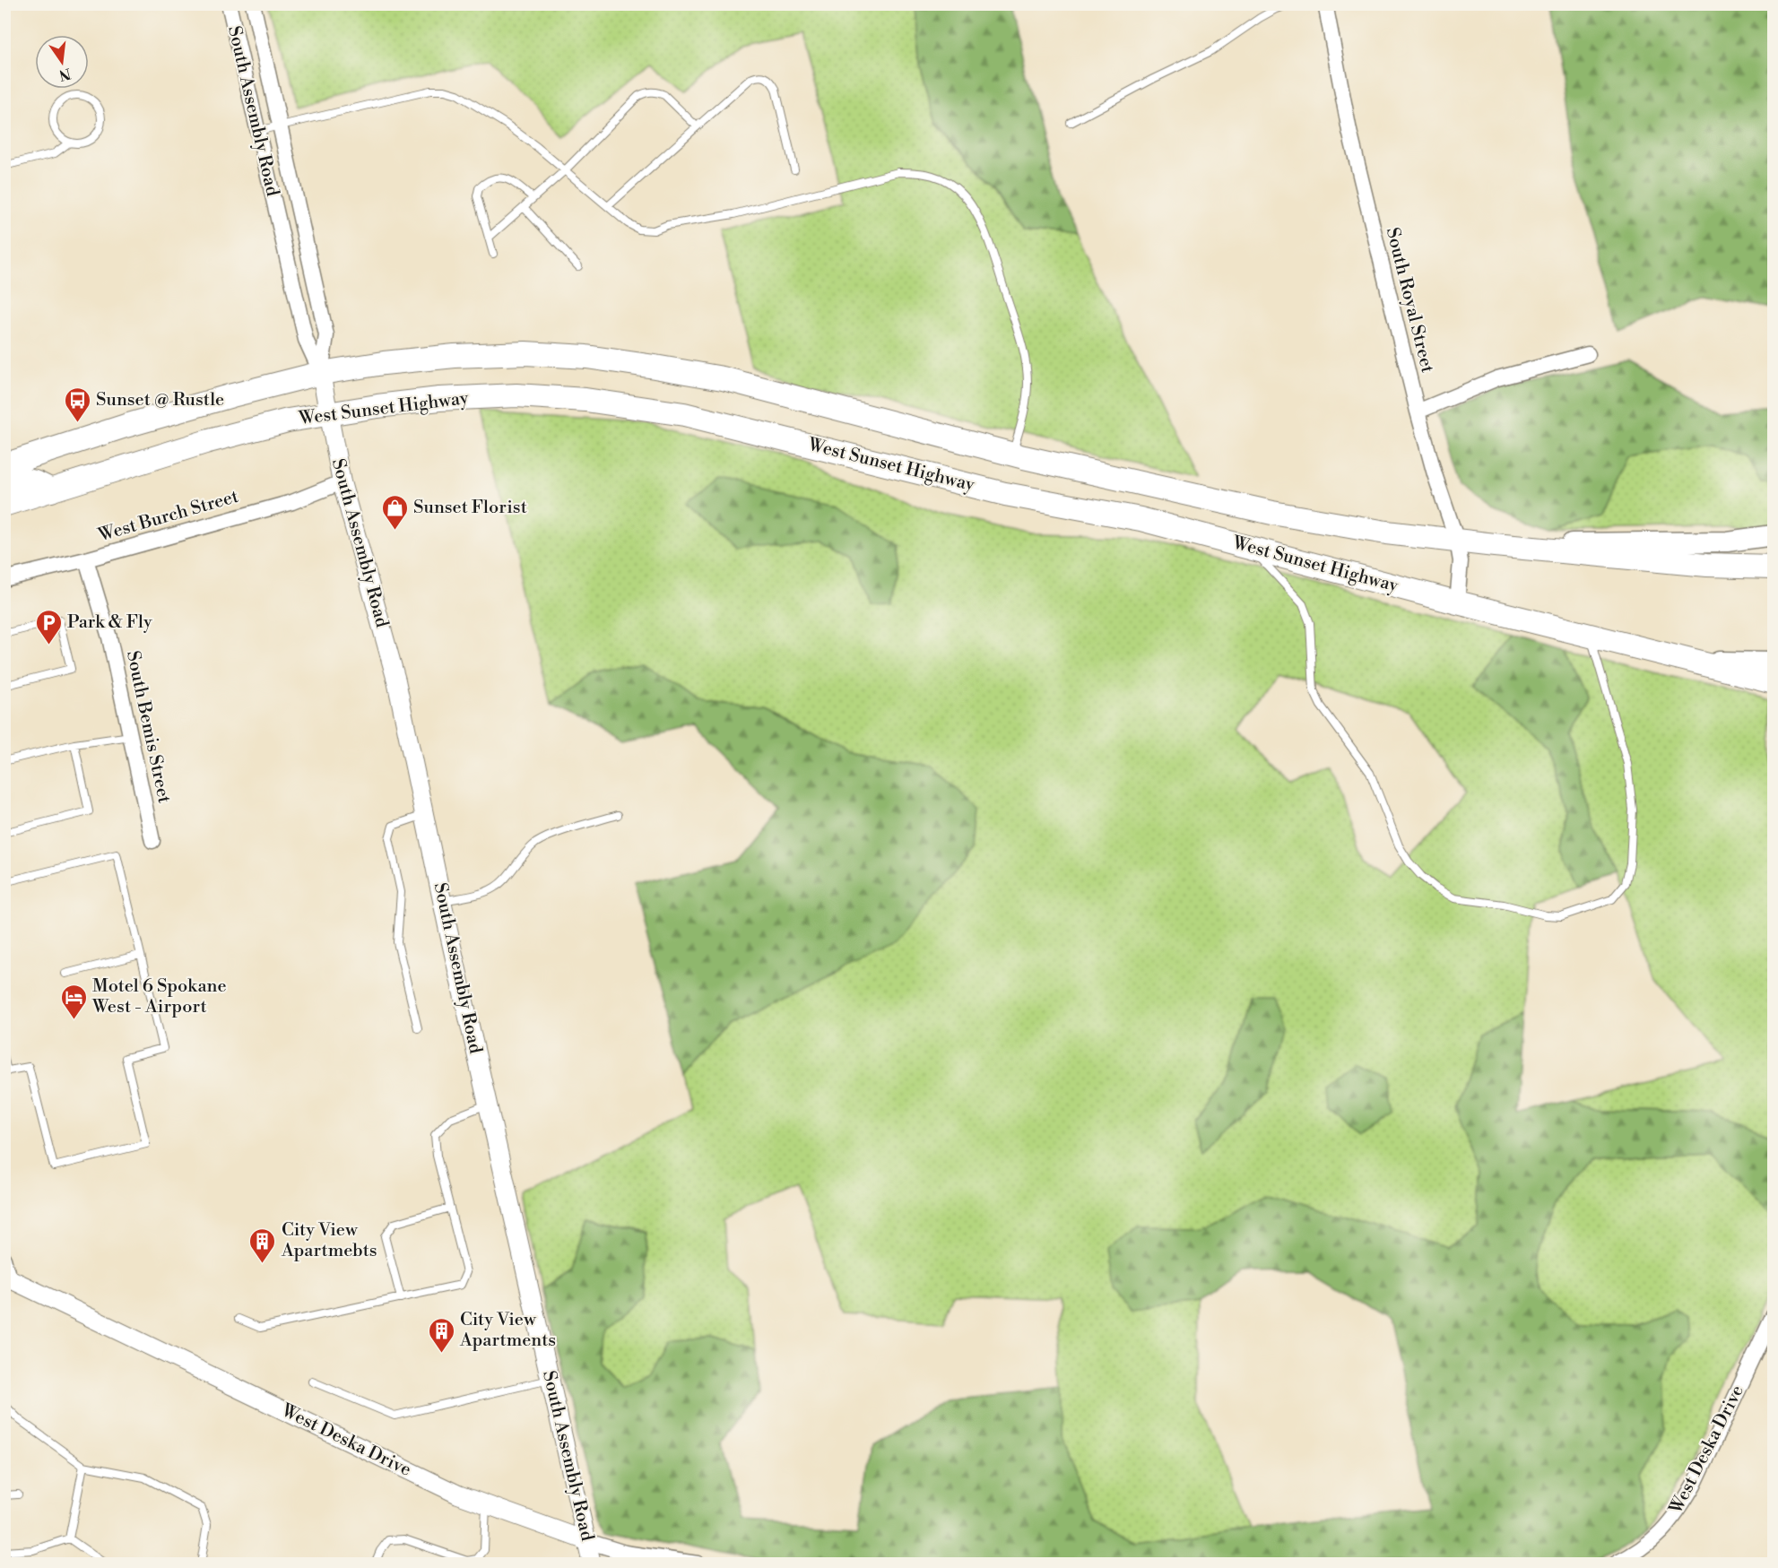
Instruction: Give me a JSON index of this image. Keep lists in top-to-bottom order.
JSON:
{
  "streets": {
    "main road": ["West Sunset Highway"],
    "street": [
      "South Assembly Road",
      "South Royal Street",
      "West Burch Street",
      "South Bemis Street",
      "West Deska Drive"
    ]
  },
  "crossings": [
    ["South Assembly Road", "West Sunset Highway"],
    ["South Assembly Road", "West Burch Street"],
    ["South Assembly Road", "West Deska Drive"],
    ["South Royal Street", "West Sunset Highway"],
    ["West Burch Street", "South Bemis Street"]
  ],
  "places": {
    "bus stop": ["Sunset @ Rustle"],
    "shop": ["Sunset Florist"],
    "parking": ["Park & Fly"],
    "hotel": ["Motel 6 Spokane West - Airport"],
    "building": ["City View Apartmebts", "City View Apartments"]
  },
  "north": "bottom"
}
